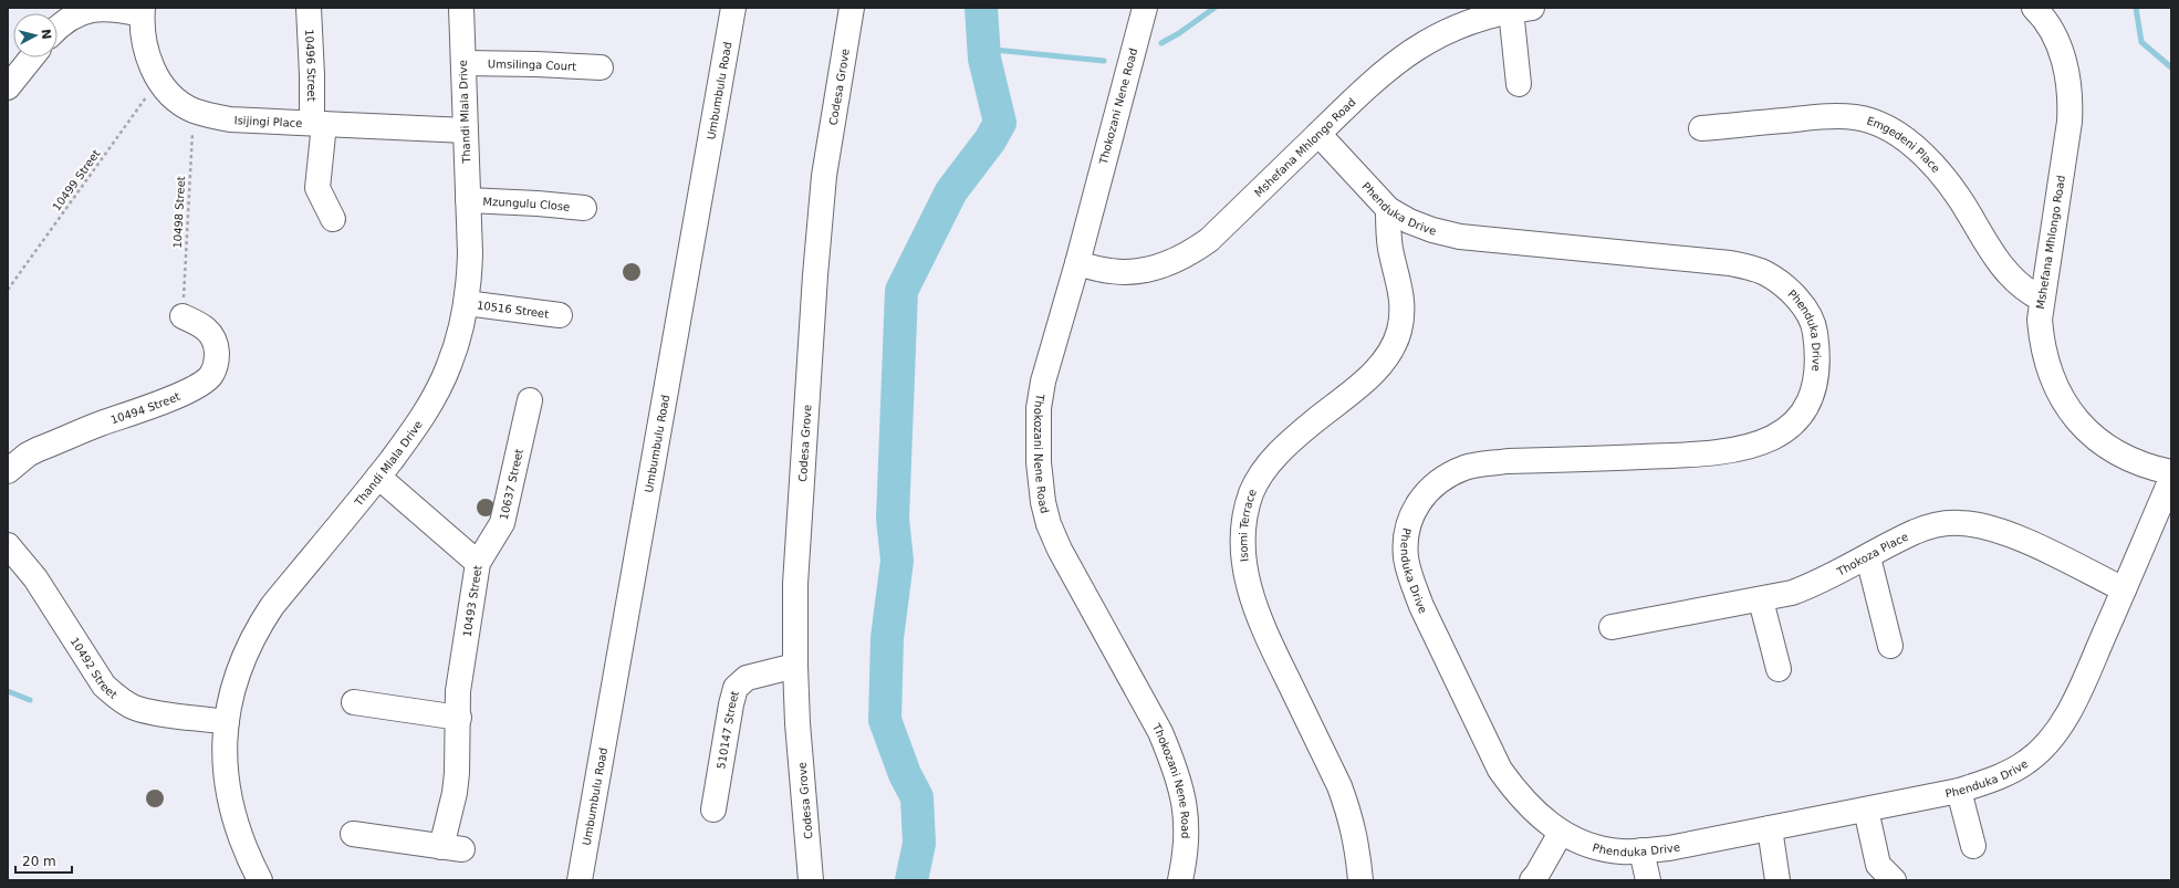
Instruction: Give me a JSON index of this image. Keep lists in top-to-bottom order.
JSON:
{
  "streets": {
    "street": [
      "10496 Street",
      "Umsilinga Court",
      "Codesa Grove",
      "Umbumbulu Road",
      "Thokozani Nene Road",
      "Thandi Mlala Drive",
      "Isijingi Place",
      "Mshefana Mhlongo Road",
      "Emgedeni Place",
      "Mzungulu Close",
      "Phenduka Drive",
      "10516 Street",
      "10494 Street",
      "10637 Street",
      "Isomi Terrace",
      "Thokoza Place",
      "10493 Street",
      "10492 Street",
      "510147 Street"
    ],
    "path": ["10499 Street", "10498 Street"]
  },
  "crossings": [
    ["10496 Street", "Isijingi Place"],
    ["Umsilinga Court", "Thandi Mlala Drive"],
    ["Codesa Grove", "510147 Street"],
    ["Thokozani Nene Road", "Mshefana Mhlongo Road"],
    ["Thandi Mlala Drive", "Isijingi Place"],
    ["Thandi Mlala Drive", "Mzungulu Close"],
    ["Thandi Mlala Drive", "10516 Street"],
    ["Thandi Mlala Drive", "10493 Street"],
    ["Thandi Mlala Drive", "10492 Street"],
    ["Isijingi Place", "10499 Street"],
    ["Isijingi Place", "10498 Street"],
    ["Mshefana Mhlongo Road", "Emgedeni Place"],
    ["Mshefana Mhlongo Road", "Phenduka Drive"],
    ["Phenduka Drive", "Isomi Terrace"],
    ["Phenduka Drive", "Thokoza Place"],
    ["10498 Street", "10494 Street"],
    ["10637 Street", "10493 Street"]
  ],
  "scale_bar": "20 m",
  "north": "right"
}
